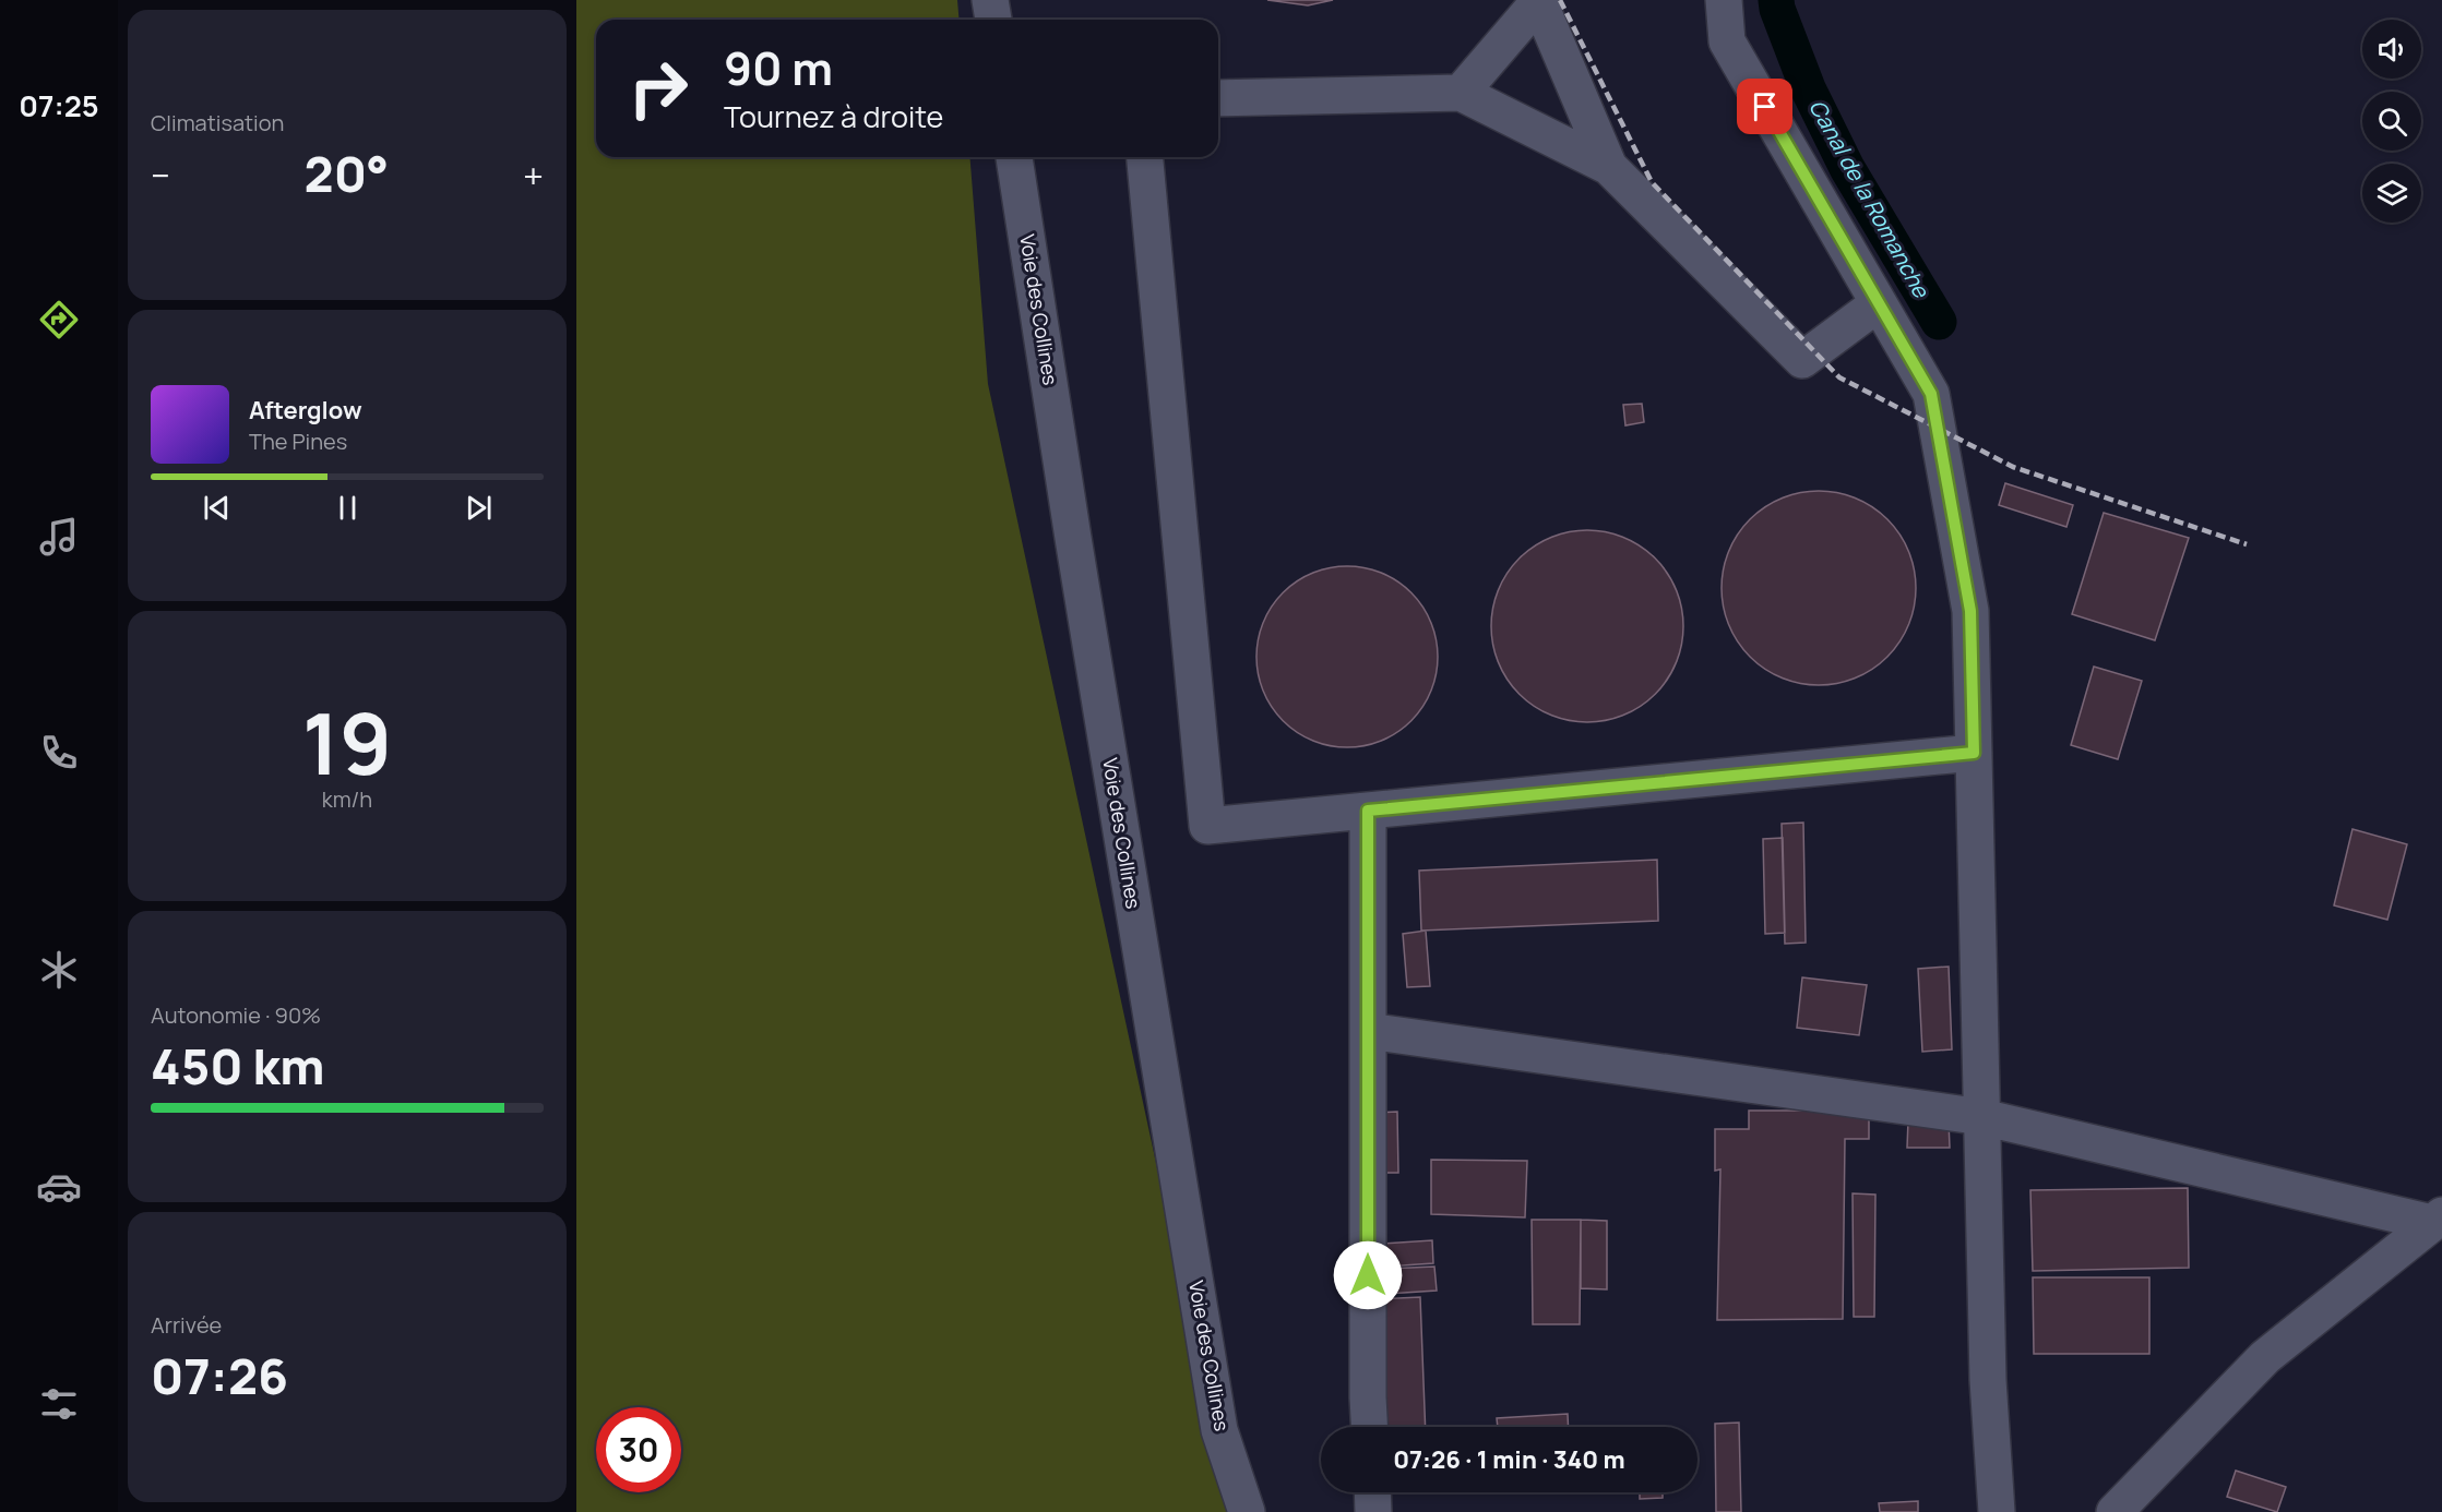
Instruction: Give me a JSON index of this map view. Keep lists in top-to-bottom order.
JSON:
{
  "streets": {
    "street": ["Voie des Collines"]
  },
  "water": ["Canal de la Romanche"],
  "page": {
    "tabs": "07:25",
    "tile": [
      "Climatisation",
      ["19", "km/h"],
      ["Autonomie · 90%", "450 km"],
      ["Arrivée", "07:26"]
    ],
    "turn": ["90 m", "Tournez à droite"],
    "heat": ["−", "20°", "+"],
    "song": ["Afterglow", "The Pines"],
    "limit": "30",
    "trip": "07:26 · 1 min · 340 m"
  }
}
